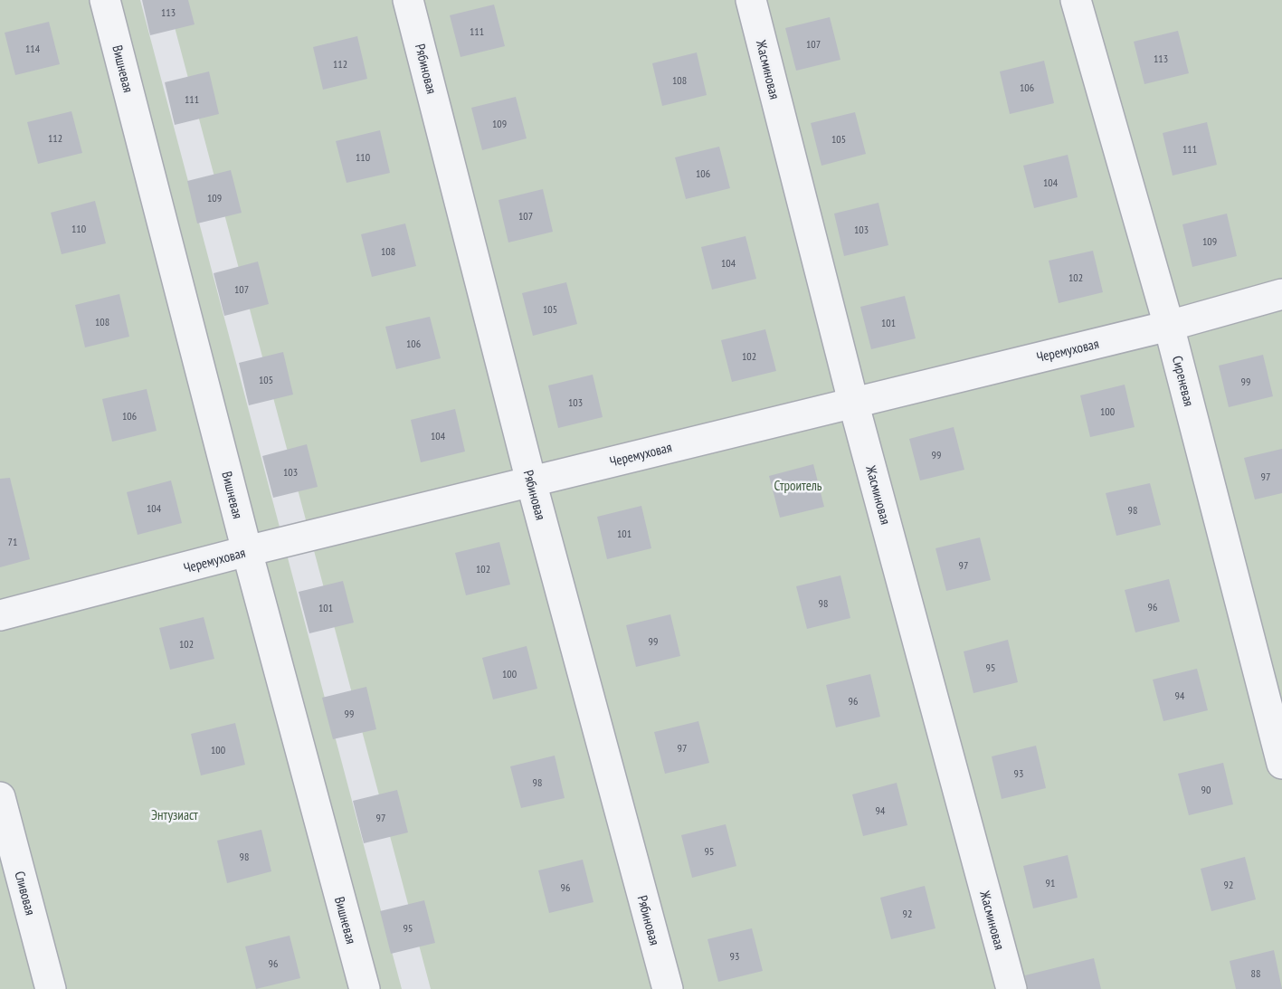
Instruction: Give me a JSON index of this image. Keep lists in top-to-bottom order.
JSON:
{
  "streets": {
    "street": [
      "Вишневая",
      "Рябиновая",
      "Жасминовая",
      "Черемуховая",
      "Сиреневая",
      "Сливовая"
    ]
  },
  "crossings": [
    ["Вишневая", "Черемуховая"],
    ["Рябиновая", "Черемуховая"],
    ["Жасминовая", "Черемуховая"],
    ["Черемуховая", "Сиреневая"]
  ],
  "parks": ["Строитель", "Энтузиаст"],
  "house_numbers": [
    "113",
    "111",
    "107",
    "114",
    "113",
    "112",
    "108",
    "106",
    "111",
    "109",
    "112",
    "105",
    "111",
    "110",
    "106",
    "104",
    "109",
    "107",
    "110",
    "103",
    "109",
    "108",
    "104",
    "102",
    "107",
    "105",
    "108",
    "101",
    "106",
    "102",
    "105",
    "99",
    "103",
    "100",
    "106",
    "104",
    "99",
    "103",
    "97",
    "104",
    "98",
    "101",
    "71",
    "97",
    "102",
    "98",
    "96",
    "101",
    "99",
    "102",
    "95",
    "100",
    "94",
    "96",
    "99",
    "97",
    "100",
    "93",
    "98",
    "90",
    "94",
    "97",
    "95",
    "98",
    "91",
    "92",
    "96",
    "92",
    "95",
    "93",
    "96",
    "88"
  ]
}
